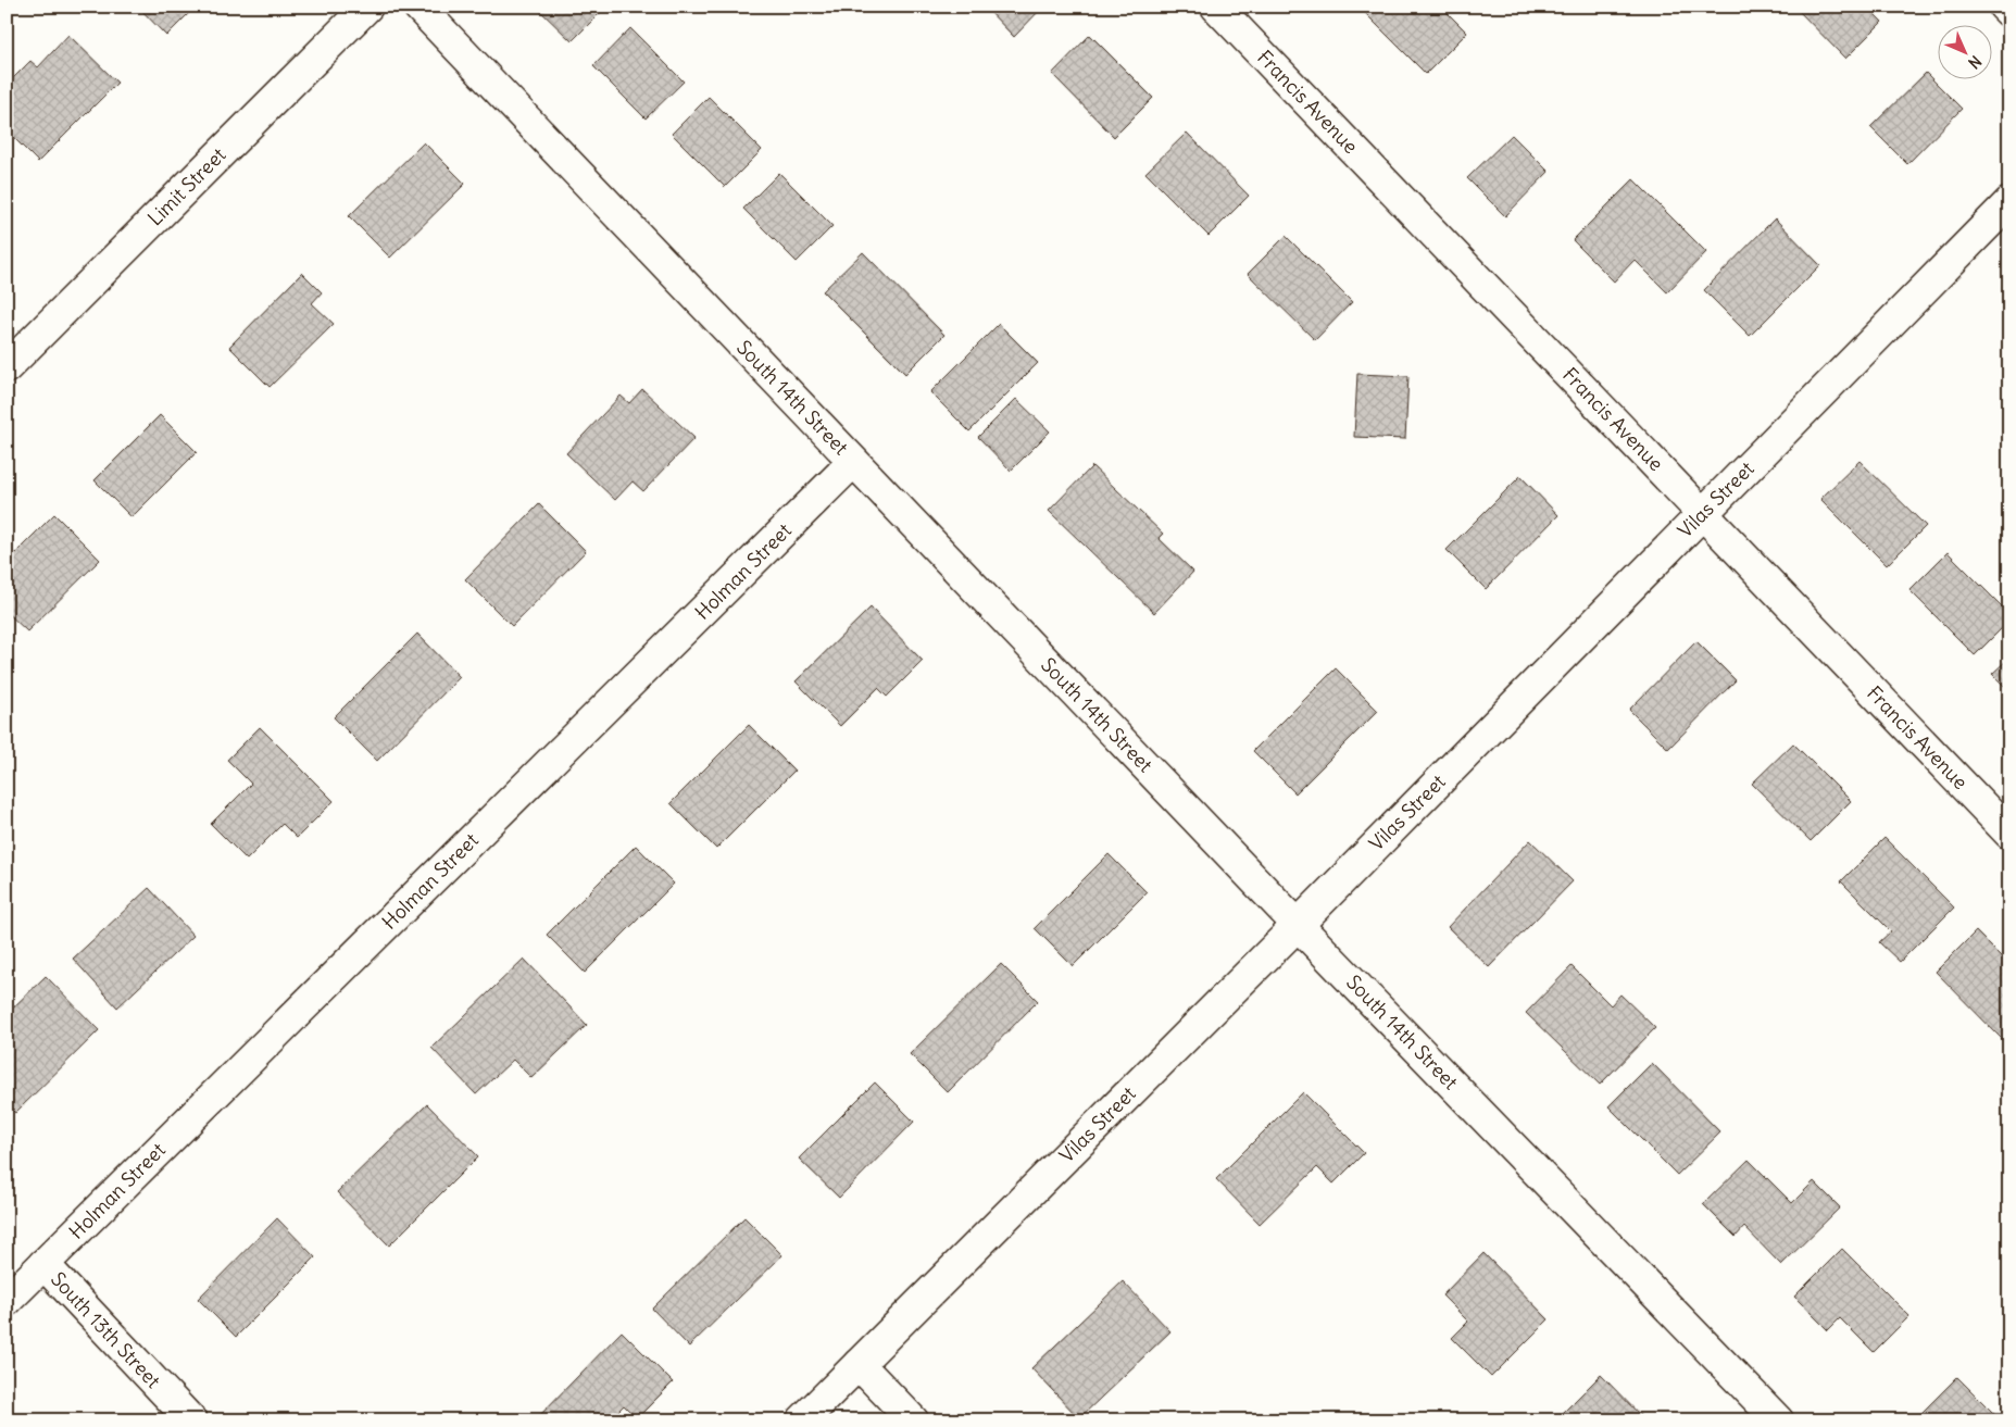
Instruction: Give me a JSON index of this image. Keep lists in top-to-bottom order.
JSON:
{
  "streets": {
    "street": [
      "Francis Avenue",
      "Limit Street",
      "South 14th Street",
      "Vilas Street",
      "Holman Street",
      "South 13th Street"
    ]
  },
  "crossings": [
    ["Francis Avenue", "Vilas Street"],
    ["South 14th Street", "Vilas Street"],
    ["South 14th Street", "Holman Street"],
    ["Holman Street", "South 13th Street"]
  ],
  "north": "bottom right"
}
